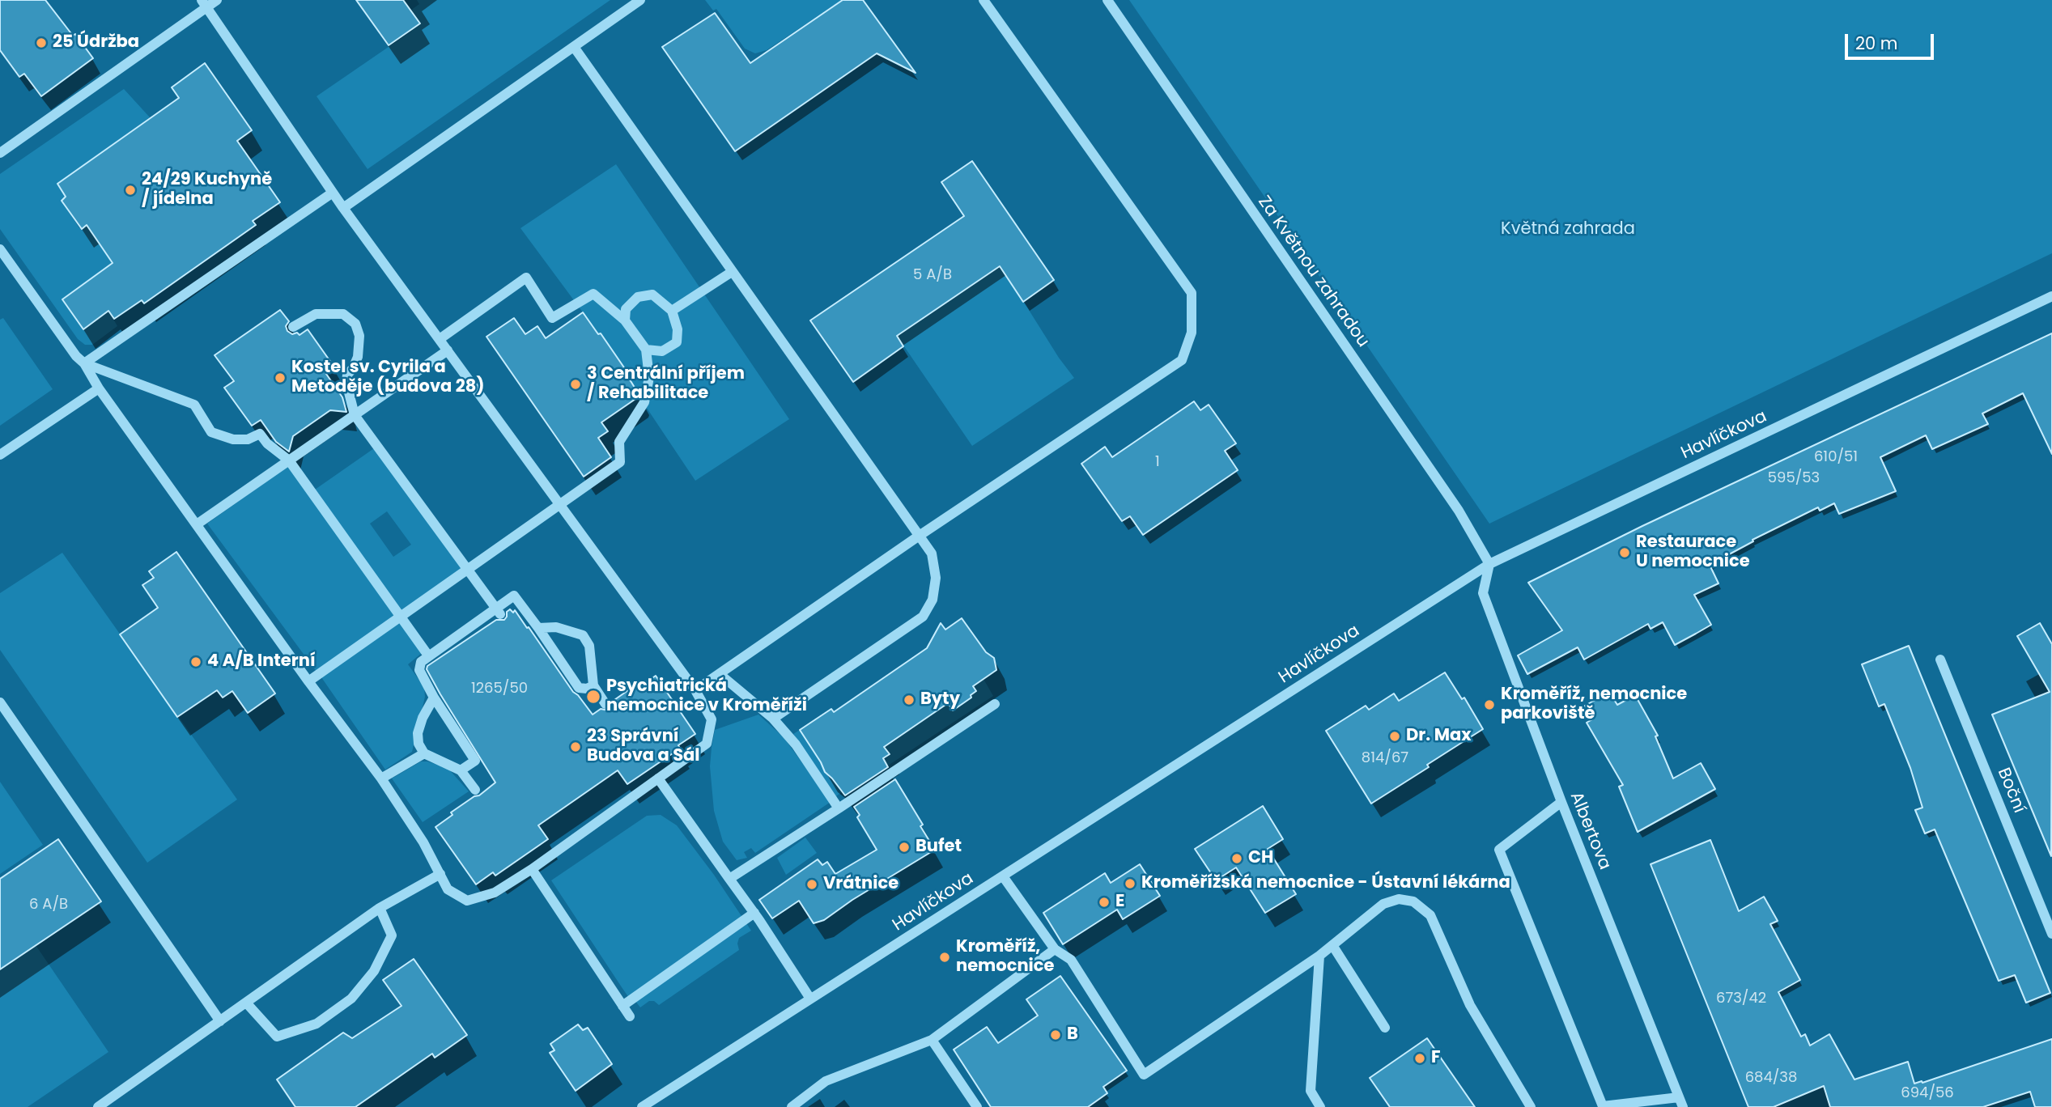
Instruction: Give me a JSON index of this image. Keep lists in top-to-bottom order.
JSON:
{
  "streets": {
    "street": [
      "Za Květnou zahradou",
      "Havlíčkova",
      "Boční",
      "Albertova"
    ]
  },
  "crossings": [
    ["Za Květnou zahradou", "Havlíčkova"],
    ["Za Květnou zahradou", "Albertova"],
    ["Havlíčkova", "Albertova"]
  ],
  "parks": ["Květná zahrada"],
  "places": [
    "25 Údržba",
    "24/29 Kuchyně / jídelna",
    "Kostel sv. Cyrila a Metoděje (budova 28)",
    "3 Centrální příjem / Rehabilitace",
    "Restaurace U nemocnice",
    "4 A/B Interní",
    "Psychiatrická nemocnice v Kroměříži",
    "Byty",
    "Kroměříž, nemocnice parkoviště",
    "Dr. Max",
    "23 Správní Budova a Sál",
    "Bufet",
    "CH",
    "Kroměřížská nemocnice - Ústavní lékárna",
    "Vrátnice",
    "E",
    "Kroměříž, nemocnice",
    "B",
    "F"
  ],
  "house_numbers": [
    "5 A/B",
    "610/51",
    "1",
    "595/53",
    "1265/50",
    "814/67",
    "6 A/B",
    "673/42",
    "684/38",
    "694/56"
  ],
  "scale_bar": "20 m"
}
